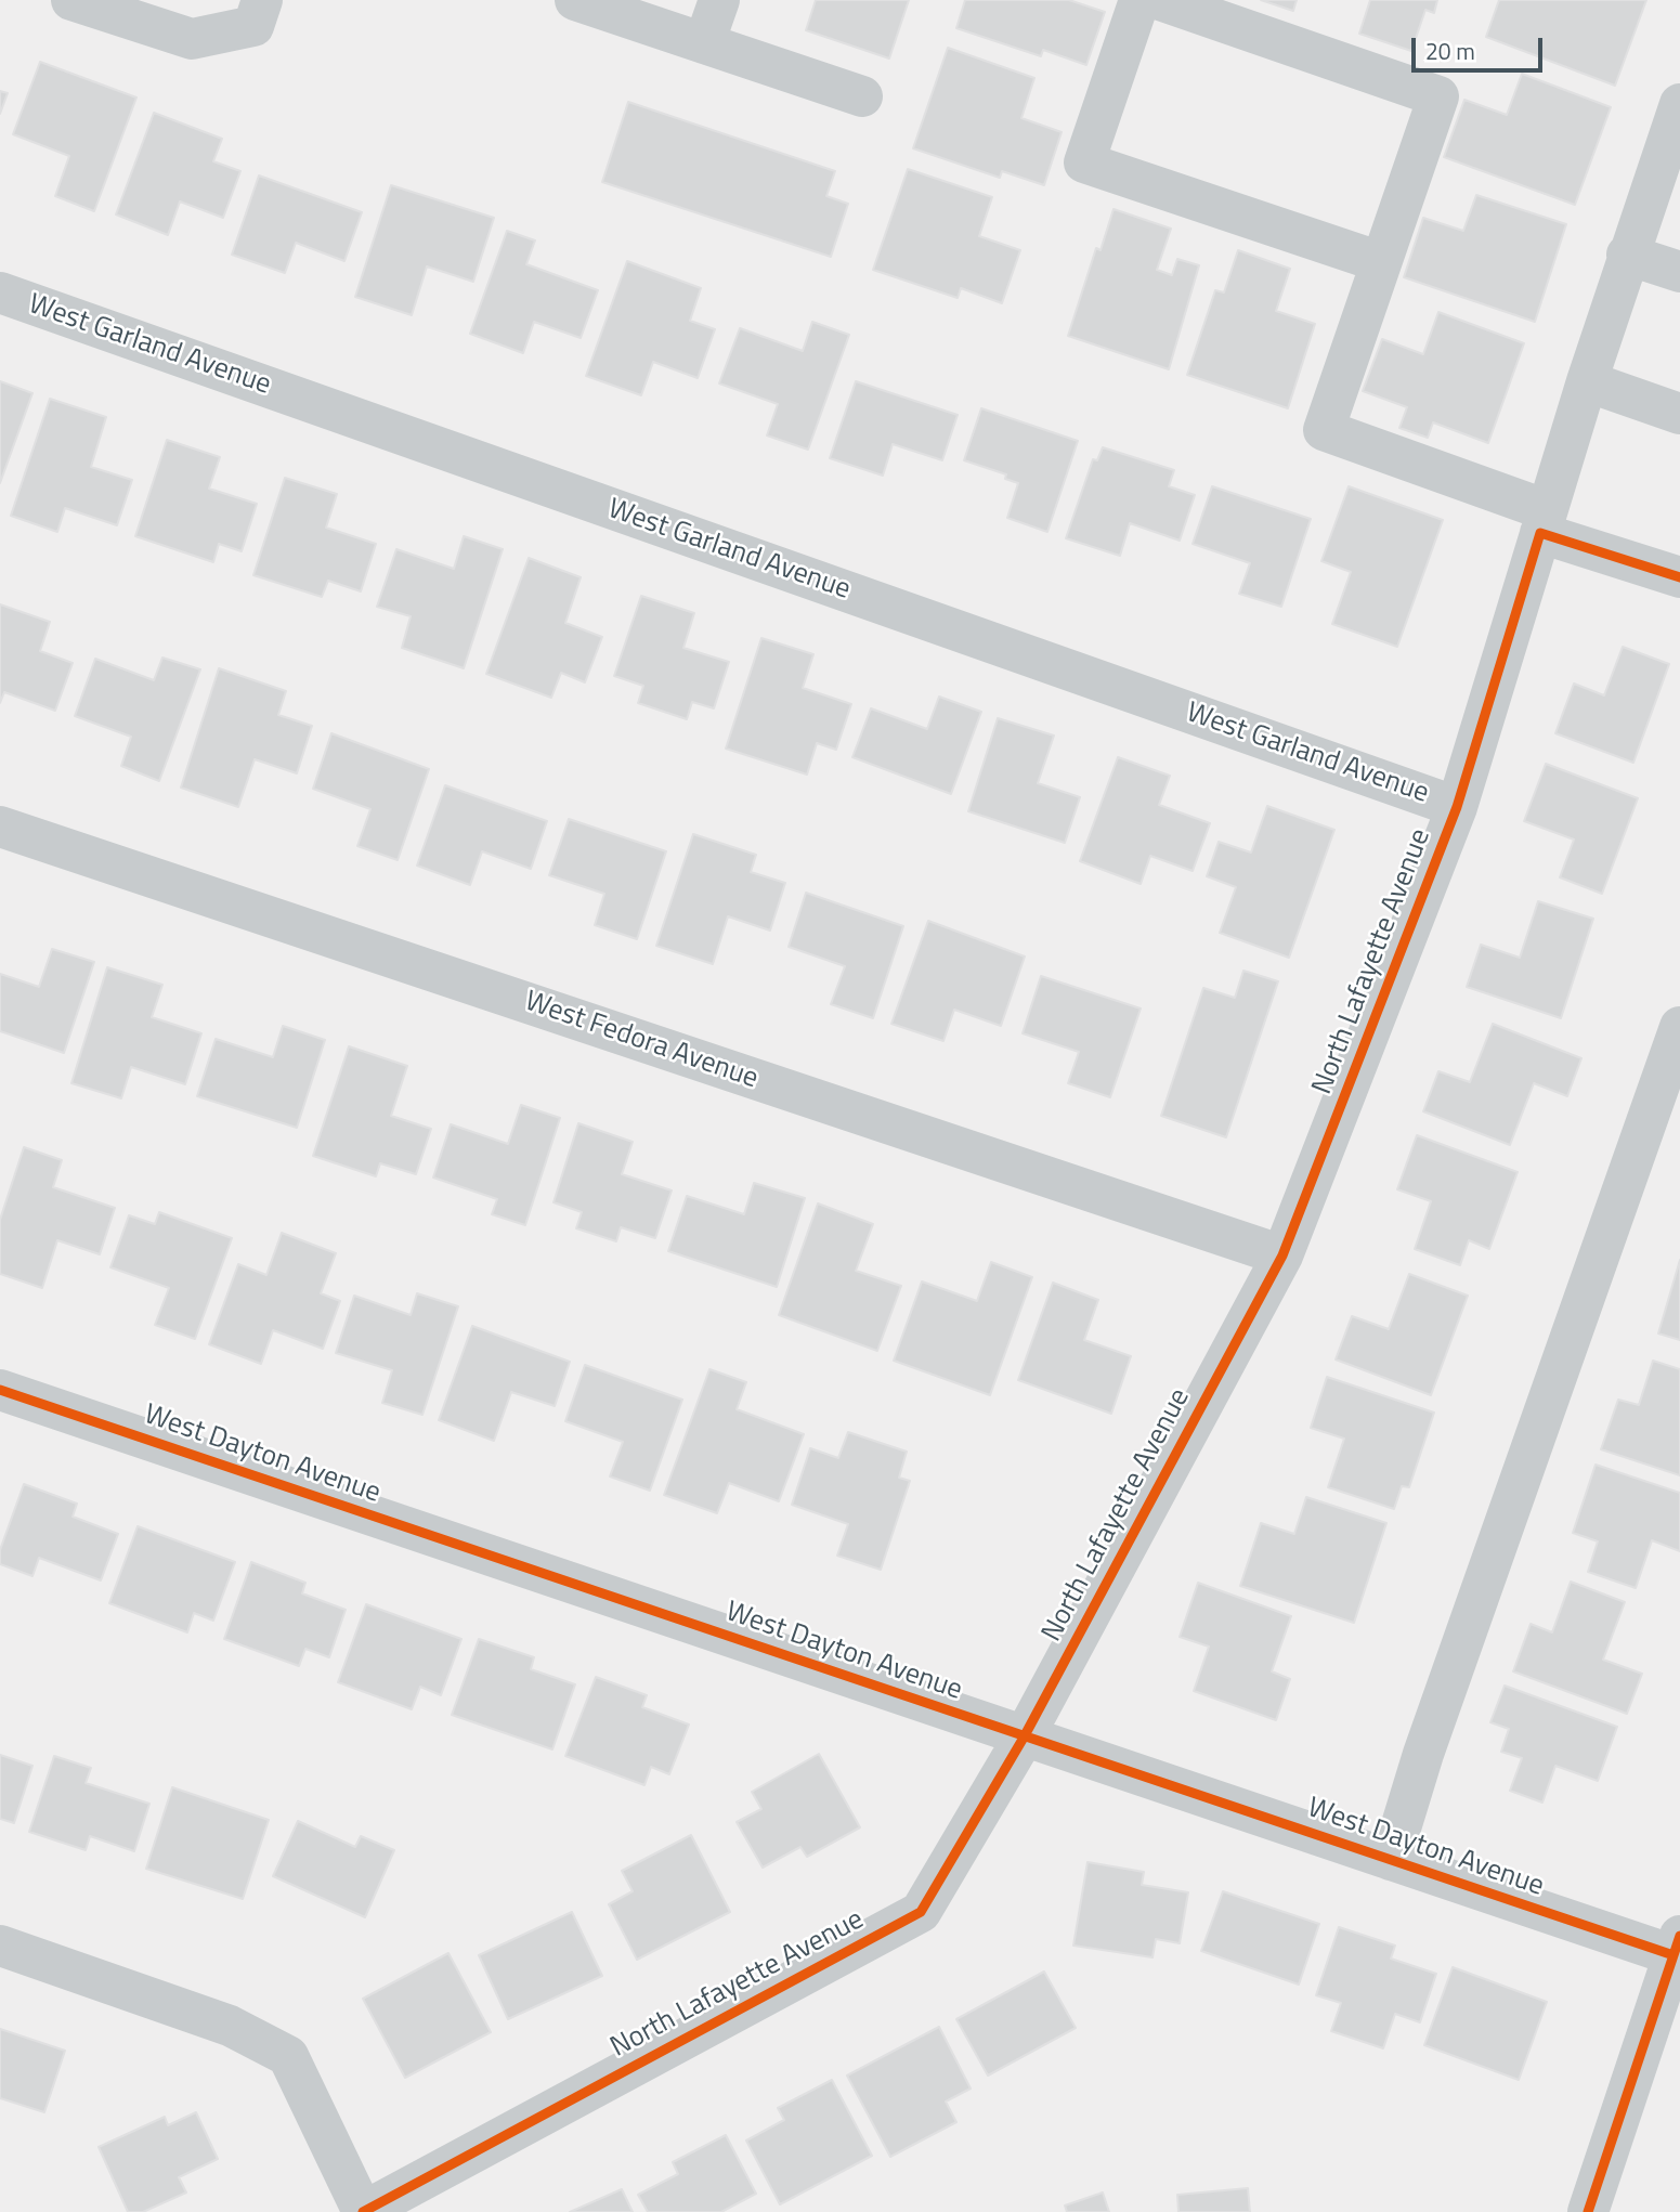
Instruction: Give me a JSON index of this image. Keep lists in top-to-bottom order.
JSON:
{
  "streets": {
    "street": [
      "West Garland Avenue",
      "North Lafayette Avenue",
      "West Fedora Avenue",
      "West Dayton Avenue"
    ]
  },
  "crossings": [
    ["West Garland Avenue", "North Lafayette Avenue"],
    ["North Lafayette Avenue", "West Fedora Avenue"],
    ["North Lafayette Avenue", "West Dayton Avenue"]
  ],
  "scale_bar": "20 m"
}
